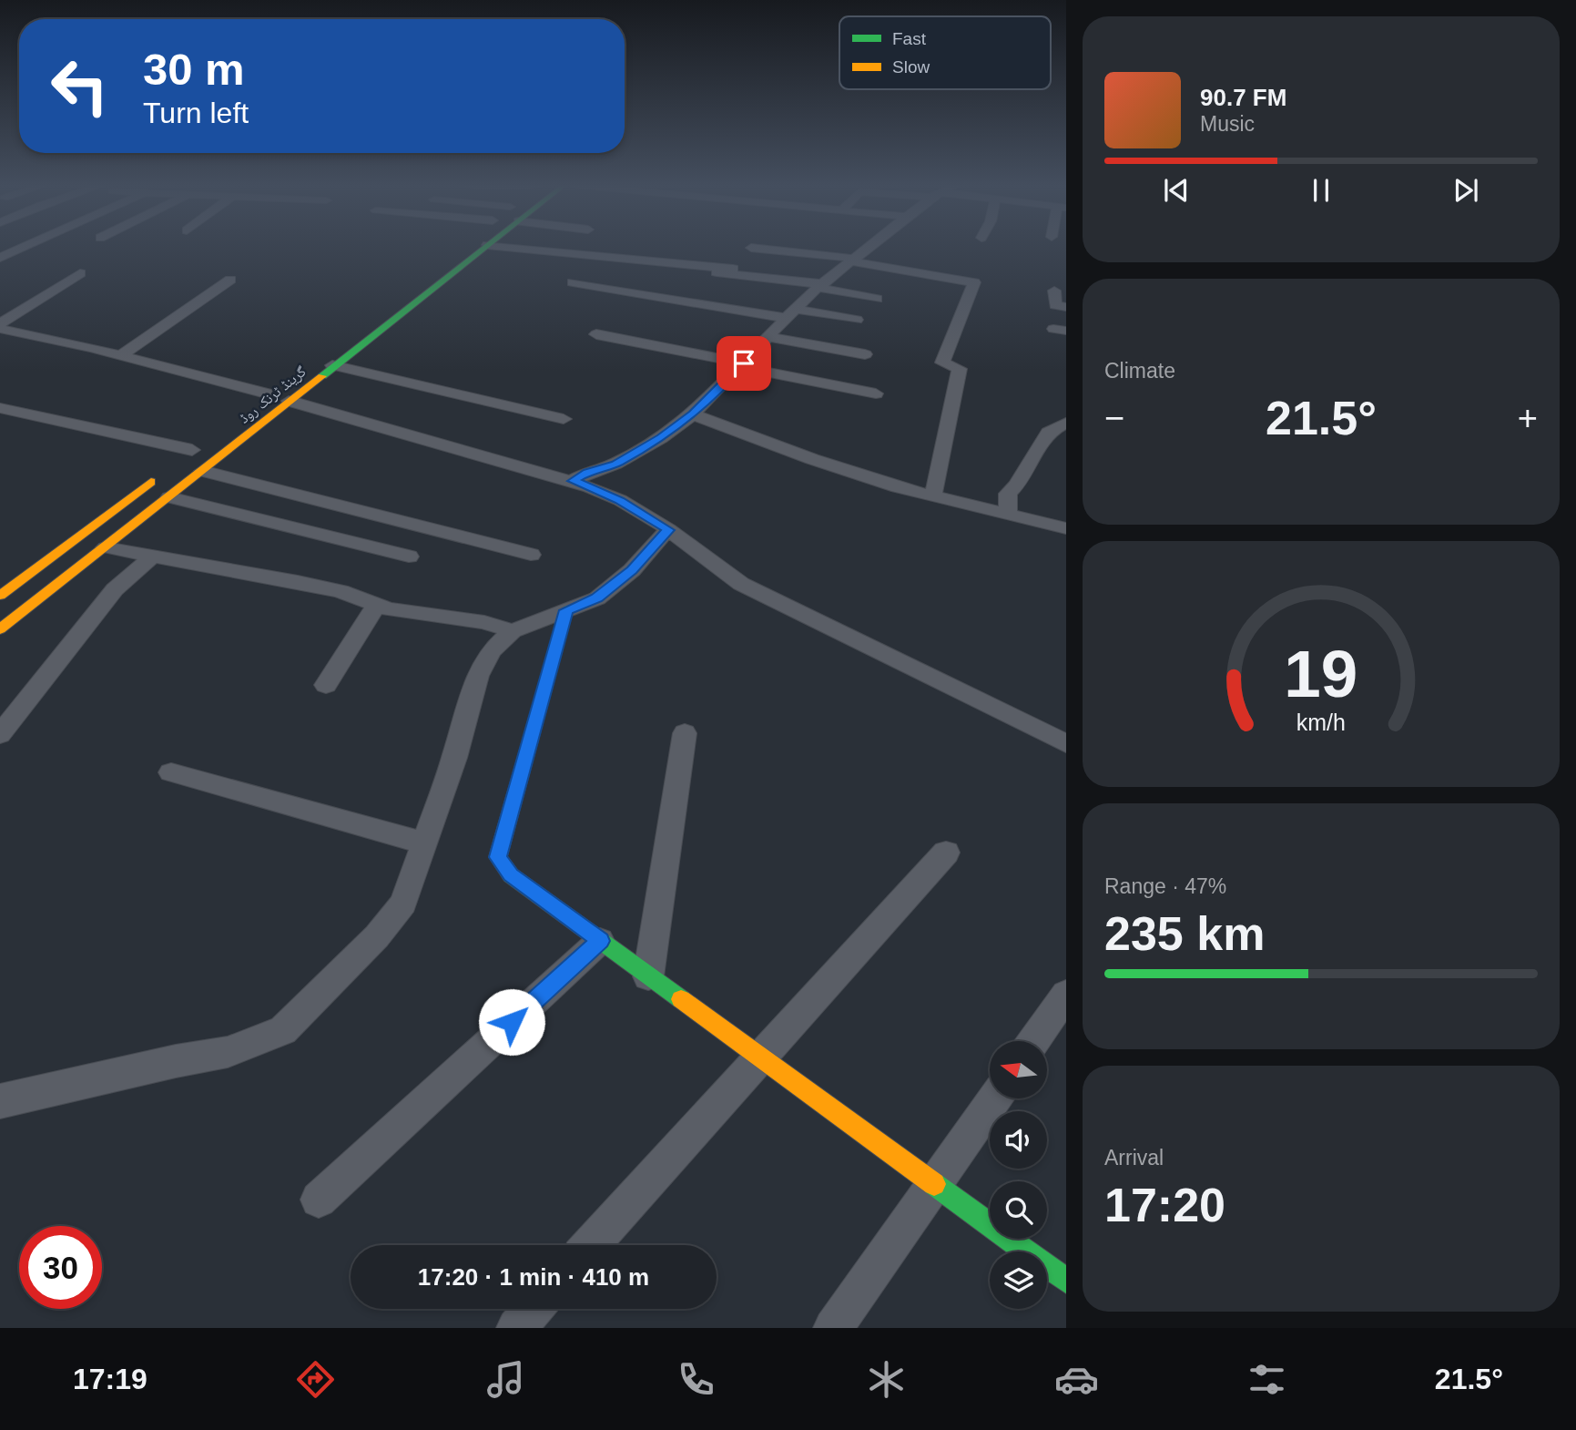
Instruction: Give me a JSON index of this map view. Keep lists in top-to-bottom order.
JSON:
{
  "streets": {
    "main road": ["گرینڈ ٹرنک روڈ"]
  },
  "legend": ["Fast", "Slow"],
  "north": "left",
  "page": {
    "turn": ["30 m", "Turn left"],
    "song": ["90.7 FM", "Music"],
    "tile": [
      "Climate",
      ["Range · 47%", "235 km"],
      ["Arrival", "17:20"]
    ],
    "heat": ["−", "21.5°", "+"],
    "limit": "30",
    "trip": "17:20 · 1 min · 410 m",
    "tabs": ["17:19", "21.5°"],
    "gauge": ["19", "km/h"]
  }
}
